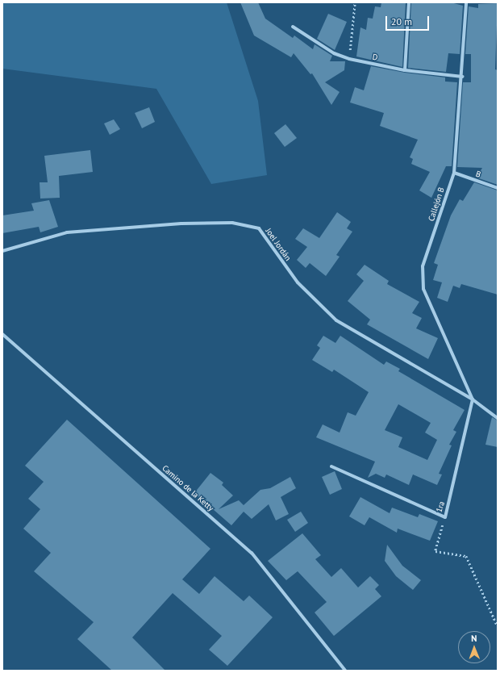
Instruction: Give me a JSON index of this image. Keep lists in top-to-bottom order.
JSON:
{
  "streets": {
    "street": [
      "D",
      "B",
      "Callejón B",
      "Joel Jordán",
      "Camino de la Ketty",
      "1ra"
    ]
  },
  "crossings": [
    ["D", "Callejón B"],
    ["B", "Callejón B"],
    ["Callejón B", "Joel Jordán"],
    ["Callejón B", "1ra"],
    ["Joel Jordán", "1ra"]
  ],
  "scale_bar": "20 m",
  "north": "top"
}
